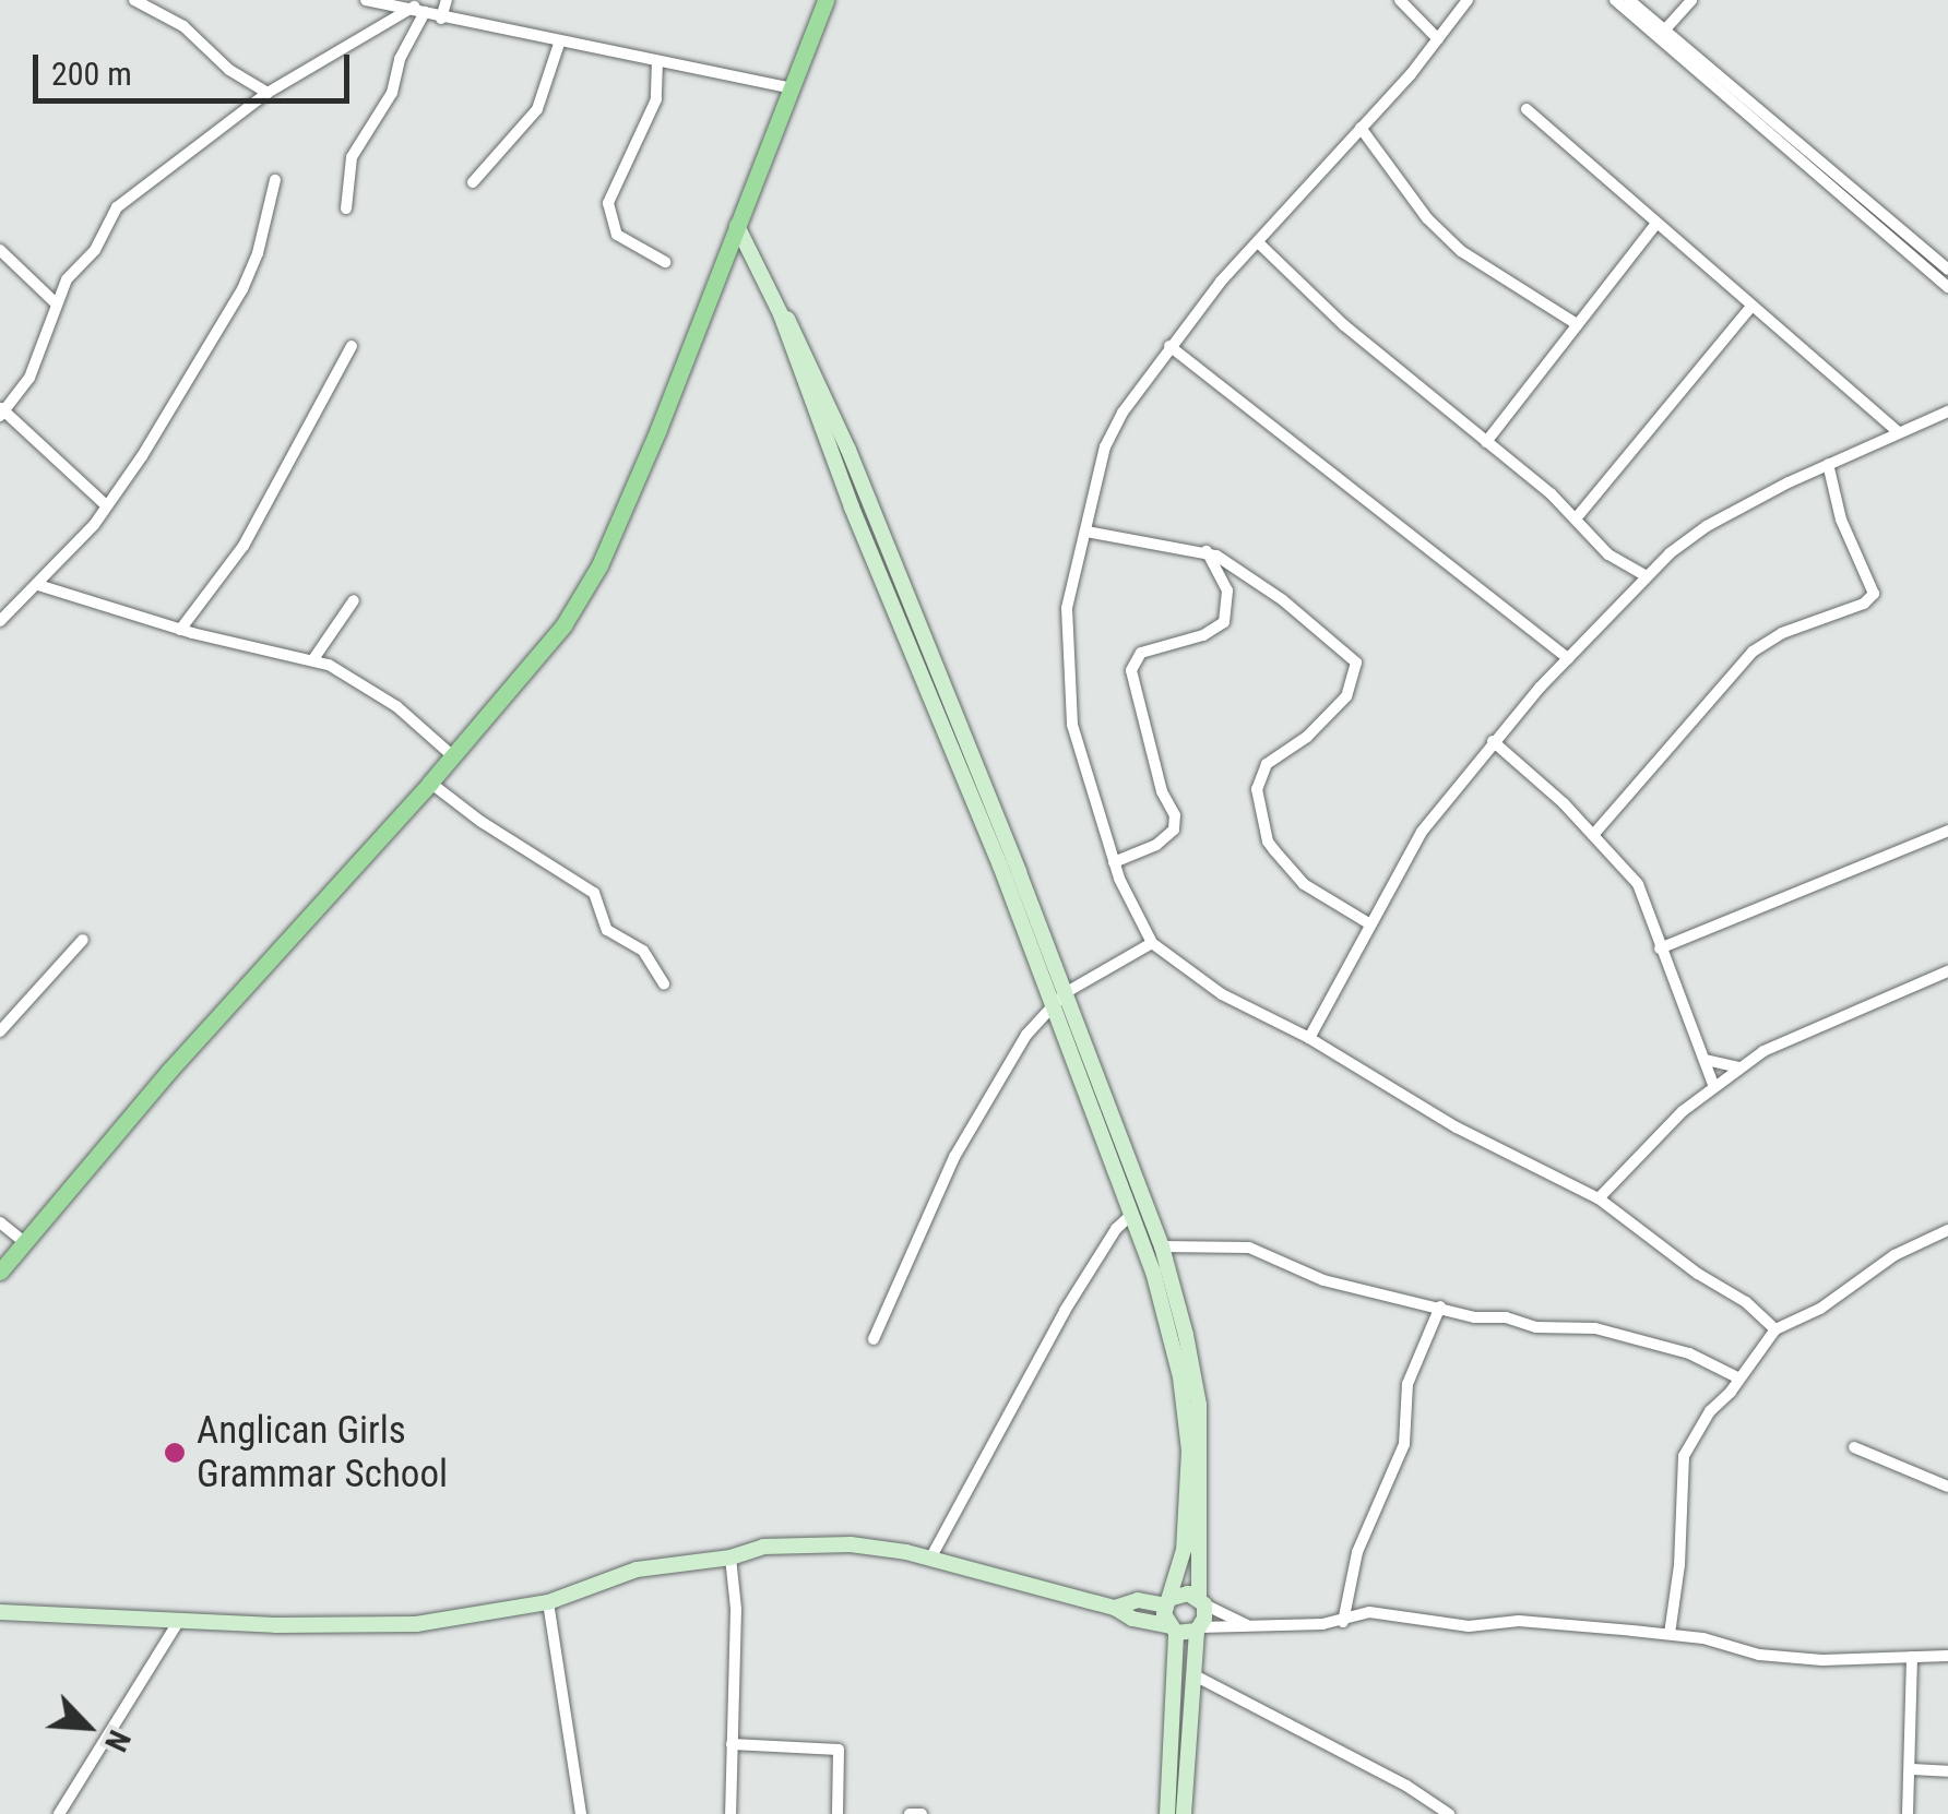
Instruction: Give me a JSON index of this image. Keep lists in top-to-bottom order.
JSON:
{
  "places": ["Anglican Girls Grammar School"],
  "scale_bar": "200 m",
  "north": "bottom right"
}
